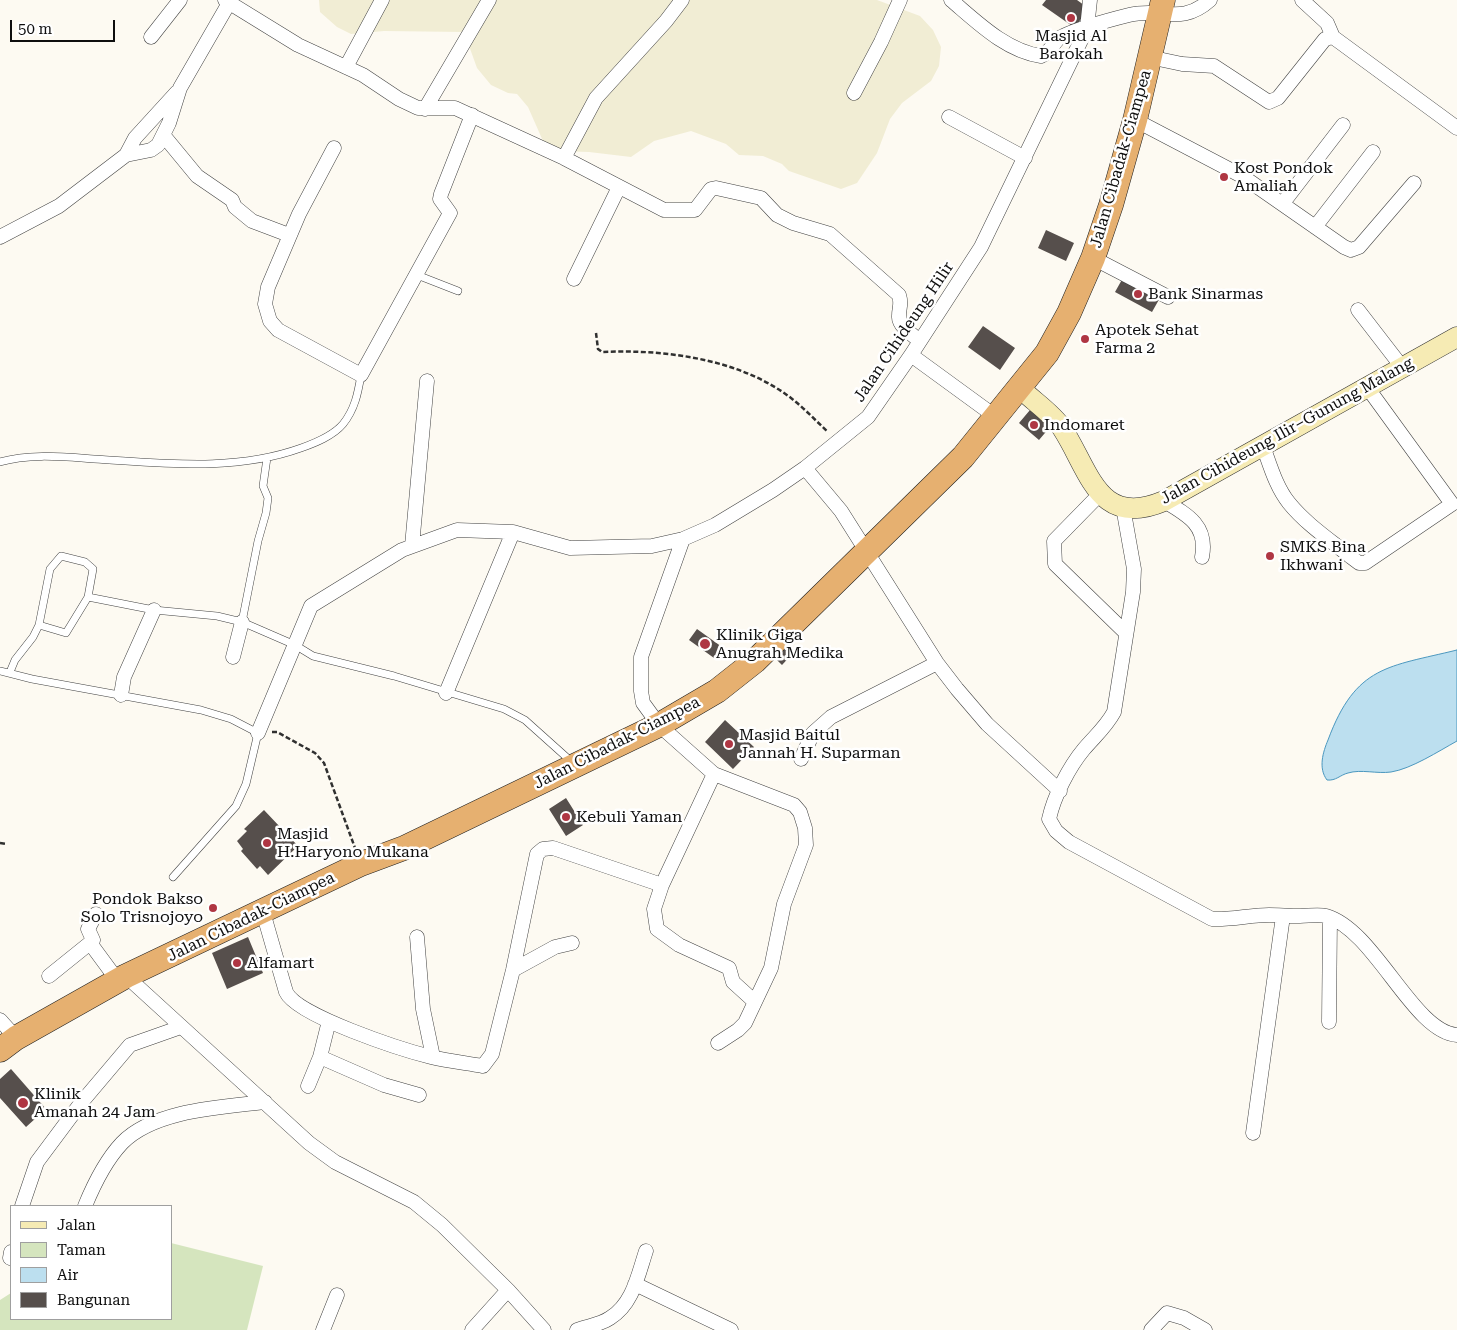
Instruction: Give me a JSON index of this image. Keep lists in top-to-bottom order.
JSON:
{
  "streets": {
    "highway": ["Jalan Cibadak-Ciampea"],
    "main road": ["Jalan Cihideung Ilir–Gunung Malang"],
    "street": ["Jalan Cihideung Hilir"]
  },
  "places": [
    "Masjid Al Barokah",
    "Kost Pondok Amaliah",
    "Bank Sinarmas",
    "Apotek Sehat Farma 2",
    "Indomaret",
    "SMKS Bina Ikhwani",
    "Klinik Giga Anugrah Medika",
    "Masjid Baitul Jannah H. Suparman",
    "Kebuli Yaman",
    "Masjid H.Haryono Mukana",
    "Pondok Bakso Solo Trisnojoyo",
    "Alfamart",
    "Klinik Amanah 24 Jam"
  ],
  "legend": [
    "Jalan",
    "Taman",
    "Air",
    "Bangunan"
  ],
  "scale_bar": "50 m"
}
